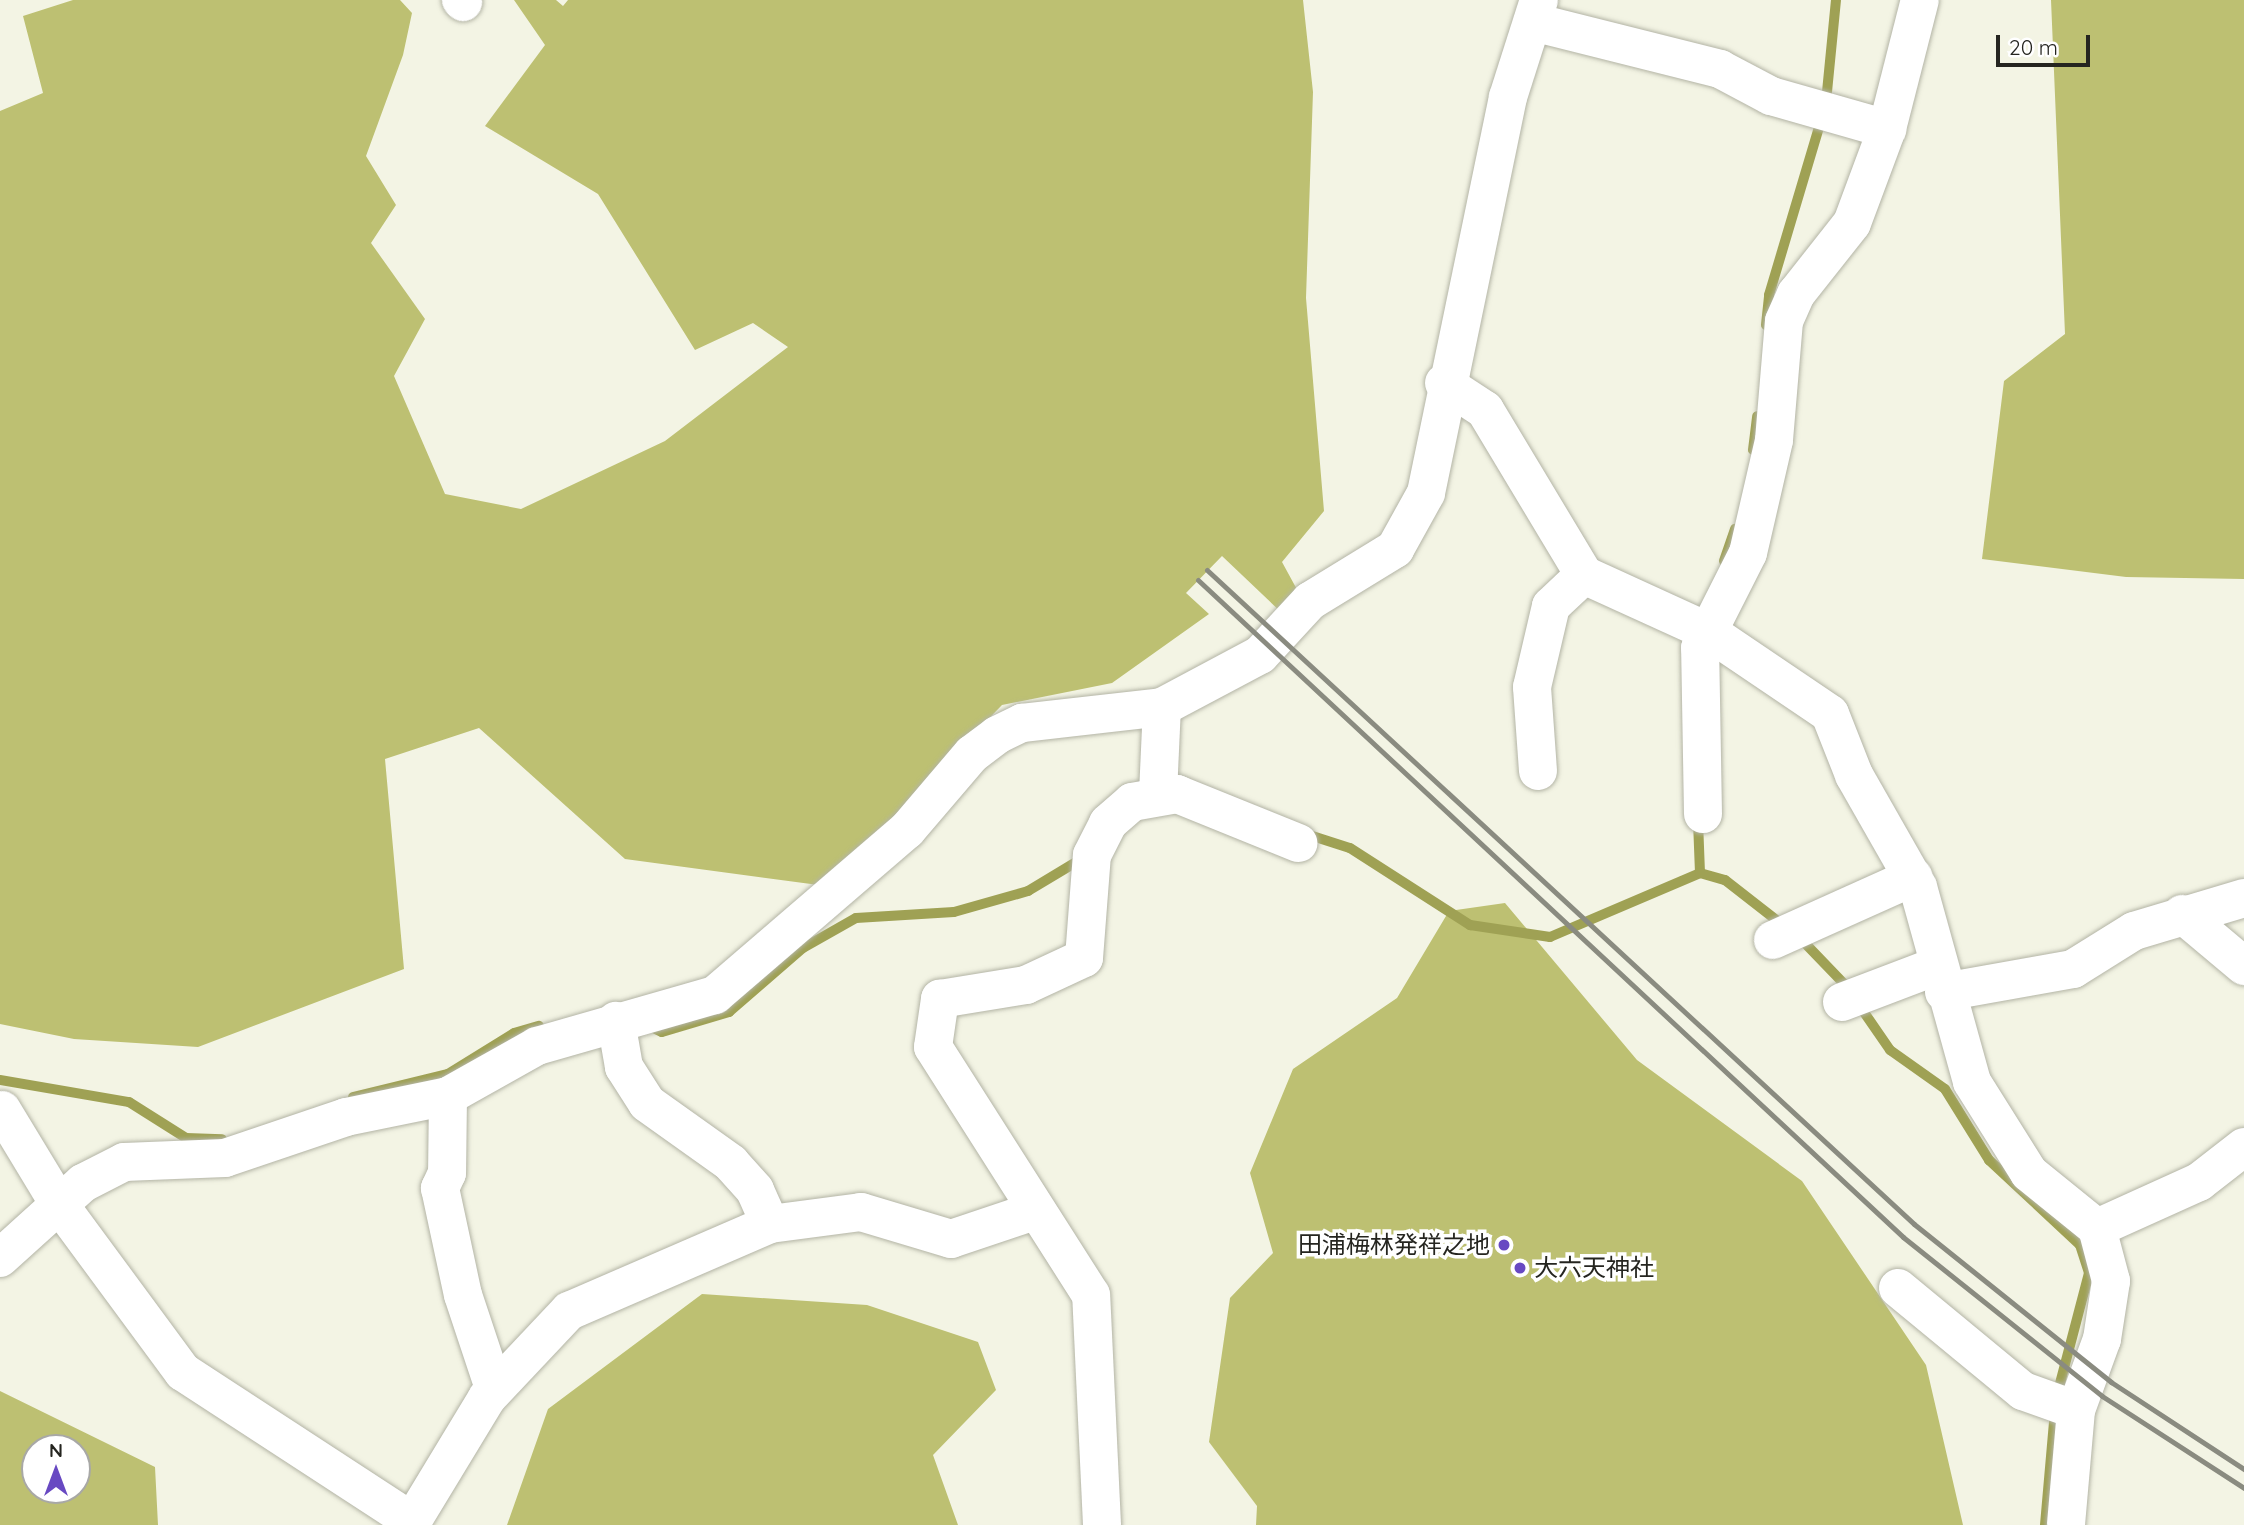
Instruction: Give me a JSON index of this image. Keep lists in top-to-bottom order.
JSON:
{
  "places": ["田浦梅林発祥之地", "大六天神社"],
  "scale_bar": "20 m",
  "north": "top"
}
